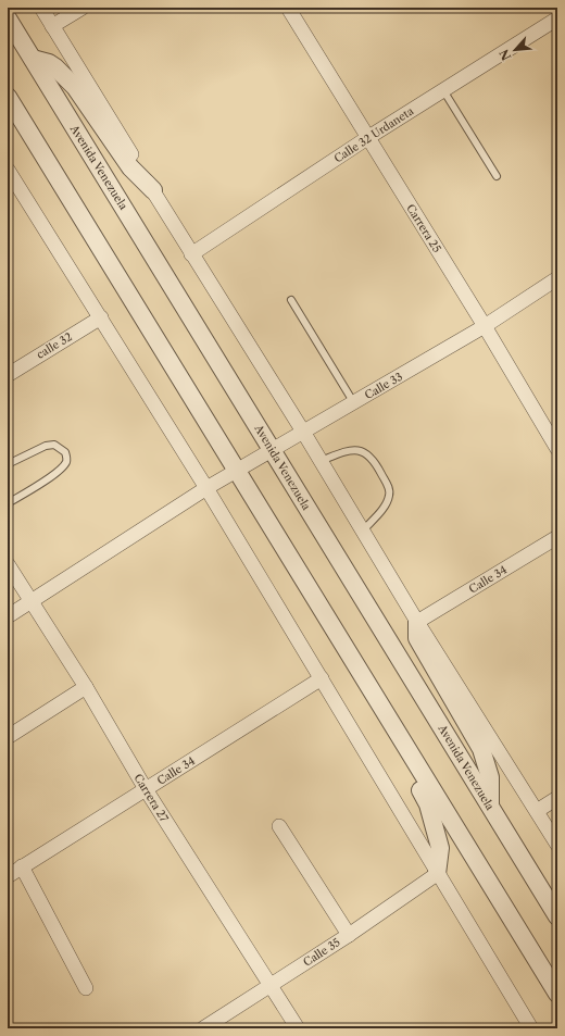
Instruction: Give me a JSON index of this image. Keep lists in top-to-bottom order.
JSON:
{
  "streets": {
    "street": [
      "Calle 32 Urdaneta",
      "Avenida Venezuela",
      "Carrera 25",
      "calle 32",
      "Calle 33",
      "Calle 34",
      "Carrera 27",
      "Calle 35"
    ]
  },
  "crossings": [
    ["Calle 32 Urdaneta", "Carrera 25"],
    ["Avenida Venezuela", "Calle 33"],
    ["Carrera 25", "Calle 33"],
    ["Calle 33", "Carrera 27"],
    ["Calle 34", "Carrera 27"],
    ["Carrera 27", "Calle 35"]
  ],
  "north": "bottom left"
}
